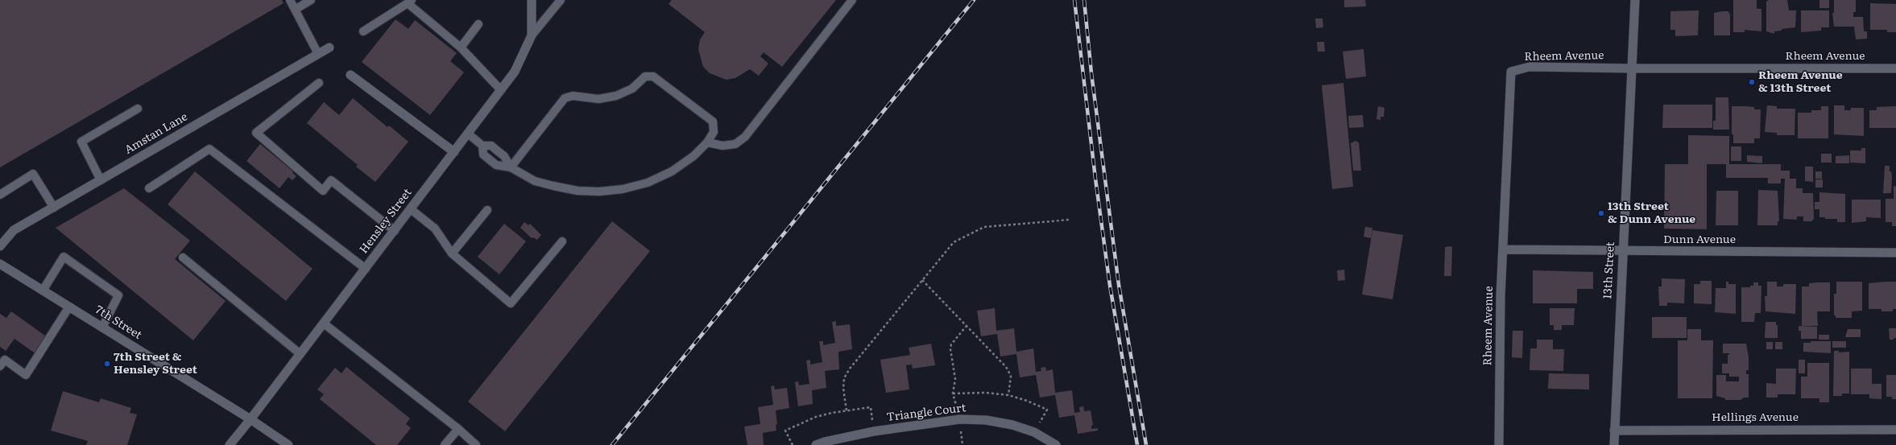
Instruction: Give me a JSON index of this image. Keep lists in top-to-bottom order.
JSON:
{
  "streets": {
    "street": [
      "Rheem Avenue",
      "Amstan Lane",
      "Hensley Street",
      "Dunn Avenue",
      "13th Street",
      "7th Street",
      "Triangle Court",
      "Hellings Avenue"
    ]
  },
  "crossings": [
    ["Rheem Avenue", "Dunn Avenue"],
    ["Rheem Avenue", "13th Street"],
    ["Hensley Street", "7th Street"],
    ["Dunn Avenue", "13th Street"],
    ["13th Street", "Hellings Avenue"]
  ],
  "places": ["Rheem Avenue & 13th Street", "13th Street & Dunn Avenue", "7th Street & Hensley Street"]
}
